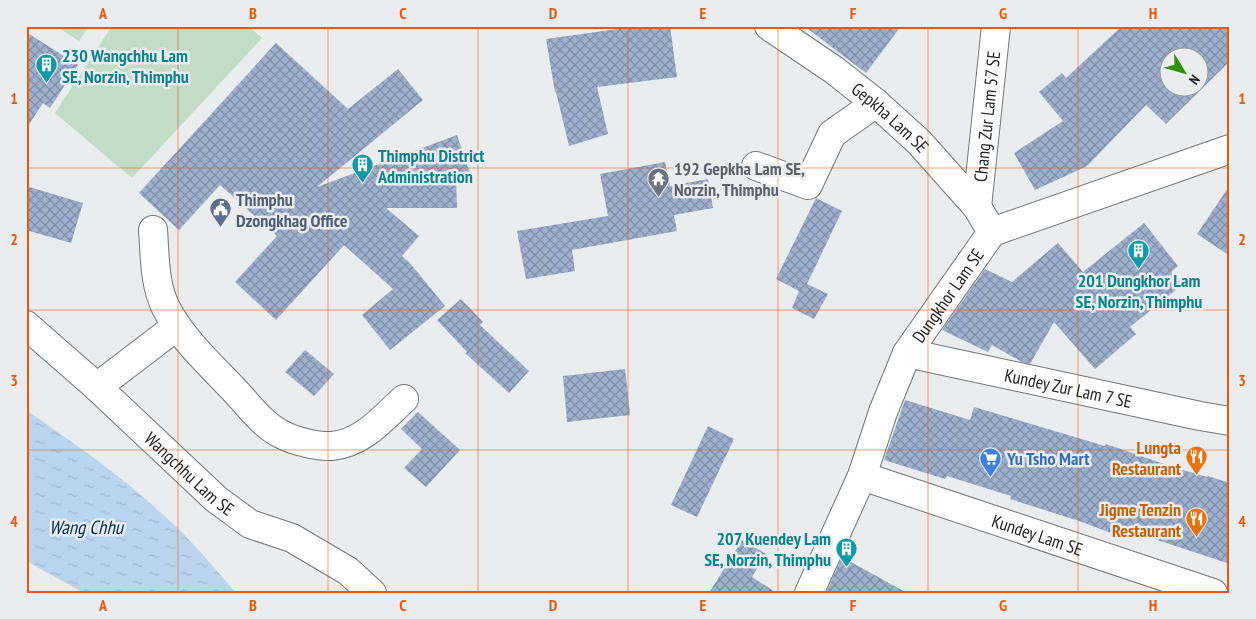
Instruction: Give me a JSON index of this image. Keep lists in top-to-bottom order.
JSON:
{
  "streets": {
    "street": [
      "Chang Zur Lam 57 SE",
      "Gepkha Lam SE",
      "Dungkhor Lam SE",
      "Kundey Zur Lam 7 SE",
      "Wangchhu Lam SE",
      "Kundey Lam SE"
    ]
  },
  "crossings": [
    ["Chang Zur Lam 57 SE", "Gepkha Lam SE"],
    ["Gepkha Lam SE", "Dungkhor Lam SE"],
    ["Dungkhor Lam SE", "Kundey Zur Lam 7 SE"],
    ["Dungkhor Lam SE", "Kundey Lam SE"]
  ],
  "water": ["Wang Chhu"],
  "places": {
    "building": [
      "230 Wangchhu Lam SE, Norzin, Thimphu",
      "Thimphu District Administration",
      "201 Dungkhor Lam SE, Norzin, Thimphu",
      "207 Kuendey Lam SE, Norzin, Thimphu"
    ],
    "temple": ["192 Gepkha Lam SE, Norzin, Thimphu"],
    "public building": ["Thimphu Dzongkhag Office"],
    "restaurant": ["Lungta Restaurant", "Jigme Tenzin Restaurant"],
    "supermarket": ["Yu Tsho Mart"]
  },
  "north": "bottom right",
  "grid": {
    "columns": [
      "A",
      "B",
      "C",
      "D",
      "E",
      "F",
      "G",
      "H"
    ],
    "rows": [
      "1",
      "2",
      "3",
      "4"
    ]
  }
}
